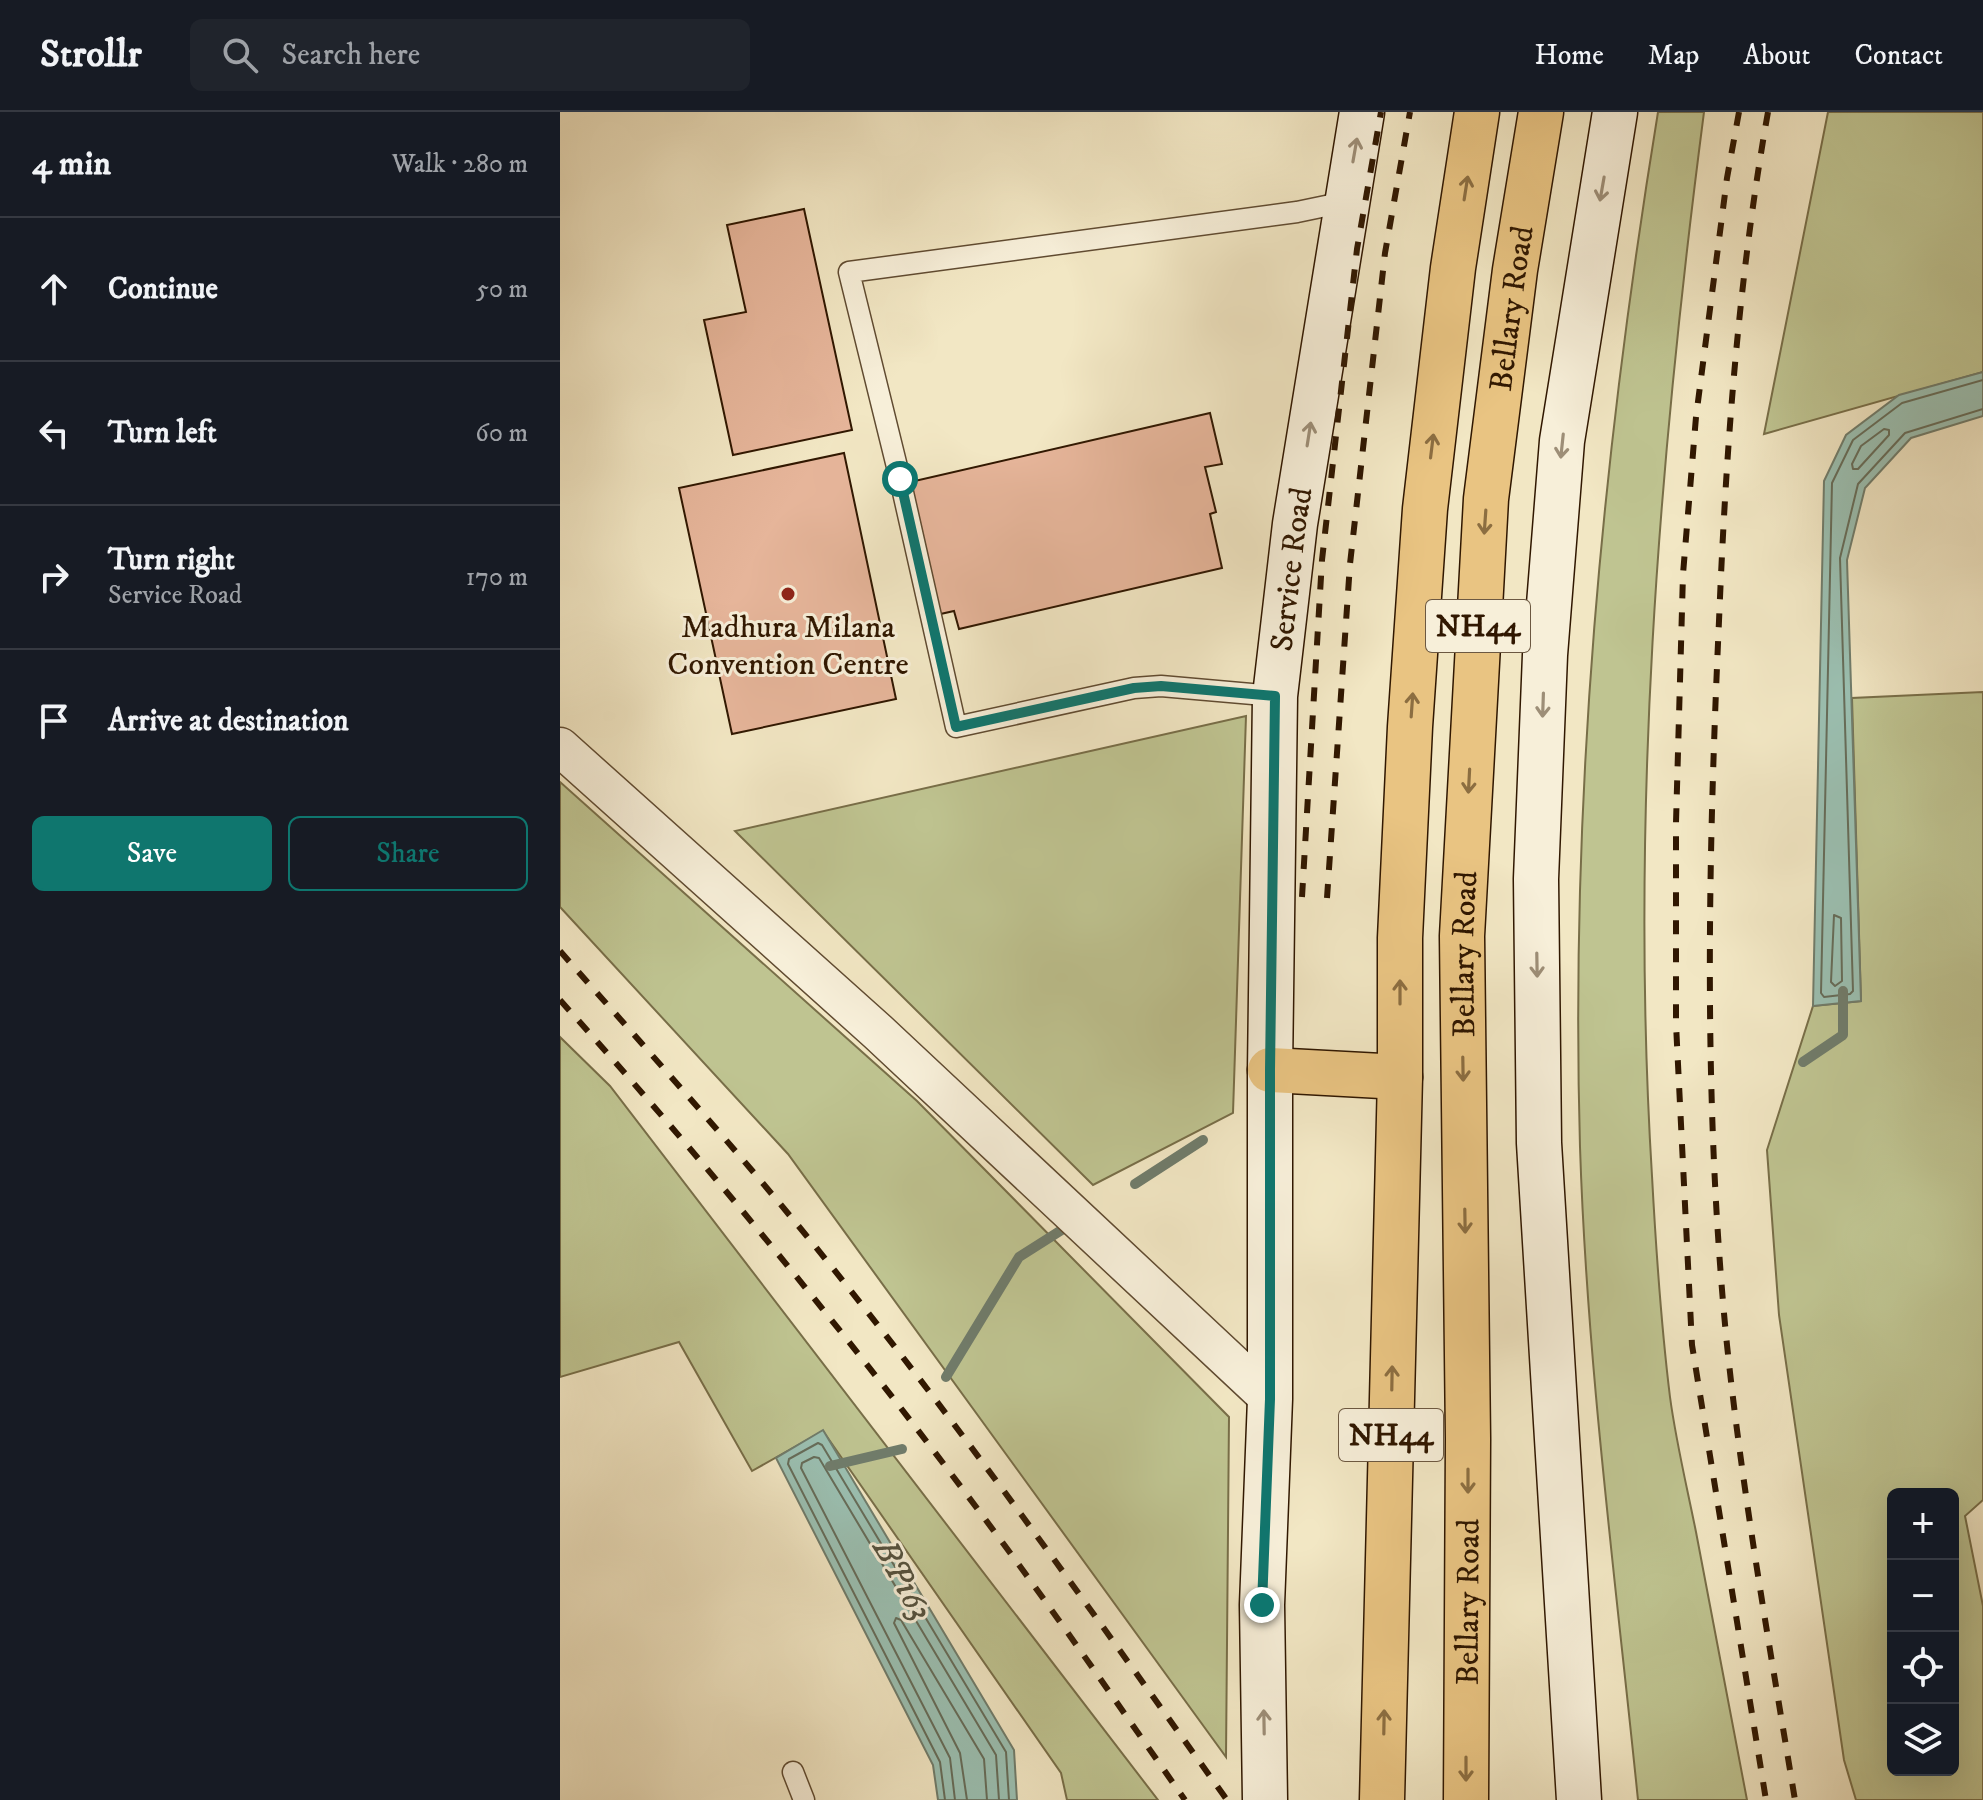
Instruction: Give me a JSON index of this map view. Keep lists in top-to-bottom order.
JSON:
{
  "streets": {
    "highway": ["Bellary Road", "NH44"],
    "main road": ["Service Road"]
  },
  "water": ["BP163"],
  "places": ["Madhura Milana Convention Centre"],
  "page": {
    "header": "Strollr",
    "search": "Search here",
    "nav": [
      "Home",
      "Map",
      "About",
      "Contact"
    ],
    "heading": ["4 min", "Walk · 280 m"],
    "list": [
      ["Continue", "50 m"],
      ["Turn left", "60 m"],
      ["Turn right", "Service Road", "170 m"],
      "Arrive at destination"
    ],
    "buttons": ["Save", "Share"],
    "map_buttons": ["+", "−"]
  }
}
